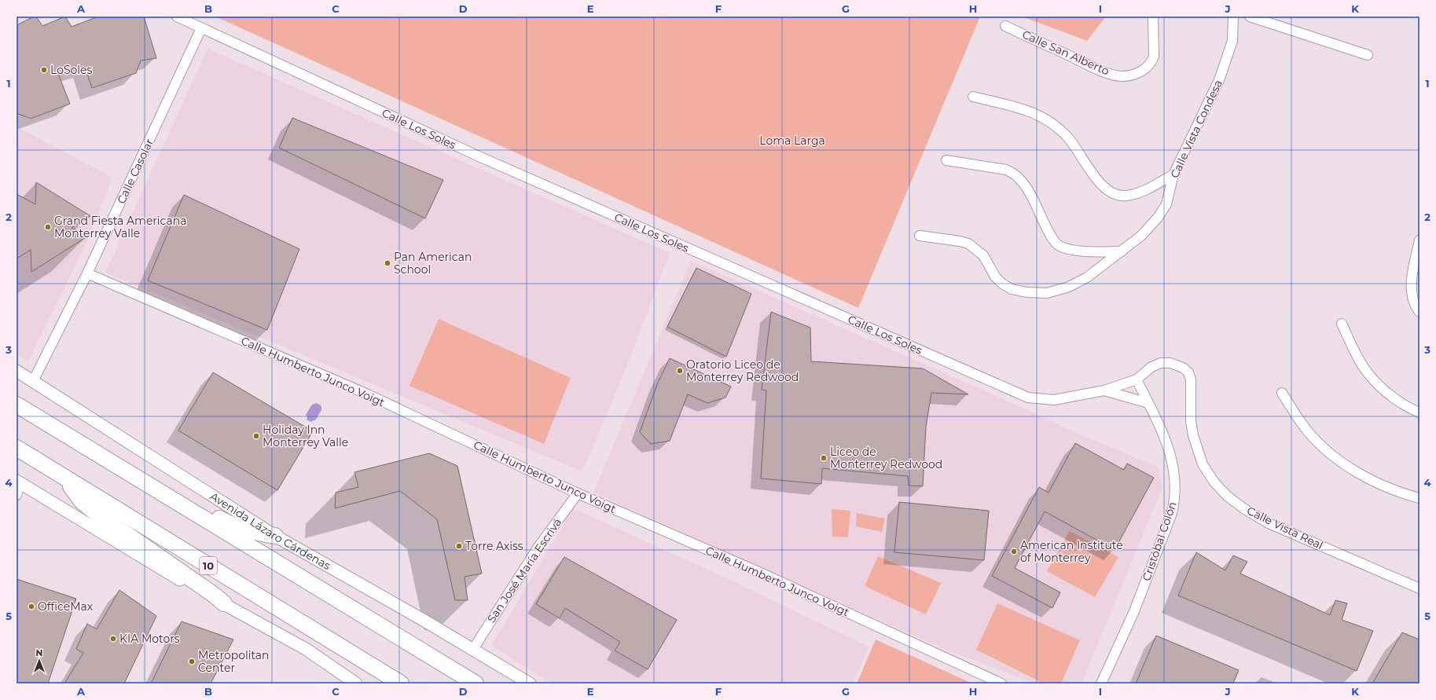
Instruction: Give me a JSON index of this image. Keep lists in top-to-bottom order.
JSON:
{
  "streets": {
    "highway": ["10"],
    "street": [
      "Calle San Alberto",
      "Calle Los Soles",
      "Calle Vista Condesa",
      "Calle Casolar",
      "Calle Humberto Junco Voigt",
      "Calle Vista Real",
      "Avenida Lázaro Cárdenas",
      "Cristóbal Colón",
      "San José María Escrivá"
    ]
  },
  "crossings": [
    ["Calle Los Soles", "Calle Casolar"],
    ["Calle Los Soles", "Calle Vista Real"],
    ["Calle Los Soles", "Cristóbal Colón"],
    ["Calle Casolar", "Calle Humberto Junco Voigt"],
    ["Calle Casolar", "Avenida Lázaro Cárdenas"],
    ["Calle Humberto Junco Voigt", "San José María Escrivá"],
    ["Calle Vista Real", "Cristóbal Colón"],
    ["Avenida Lázaro Cárdenas", "San José María Escrivá"]
  ],
  "parks": ["Loma Larga"],
  "places": [
    "LoSoles",
    "Grand Fiesta Americana Monterrey Valle",
    "Pan American School",
    "Oratorio Liceo de Monterrey Redwood",
    "Holiday Inn Monterrey Valle",
    "Liceo de Monterrey Redwood",
    "Torre Axiss",
    "American Institute of Monterrey",
    "OfficeMax",
    "KIA Motors",
    "Metropolitan Center"
  ],
  "north": "top",
  "grid": {
    "columns": [
      "A",
      "B",
      "C",
      "D",
      "E",
      "F",
      "G",
      "H",
      "I",
      "J",
      "K"
    ],
    "rows": [
      "1",
      "2",
      "3",
      "4",
      "5"
    ]
  }
}
